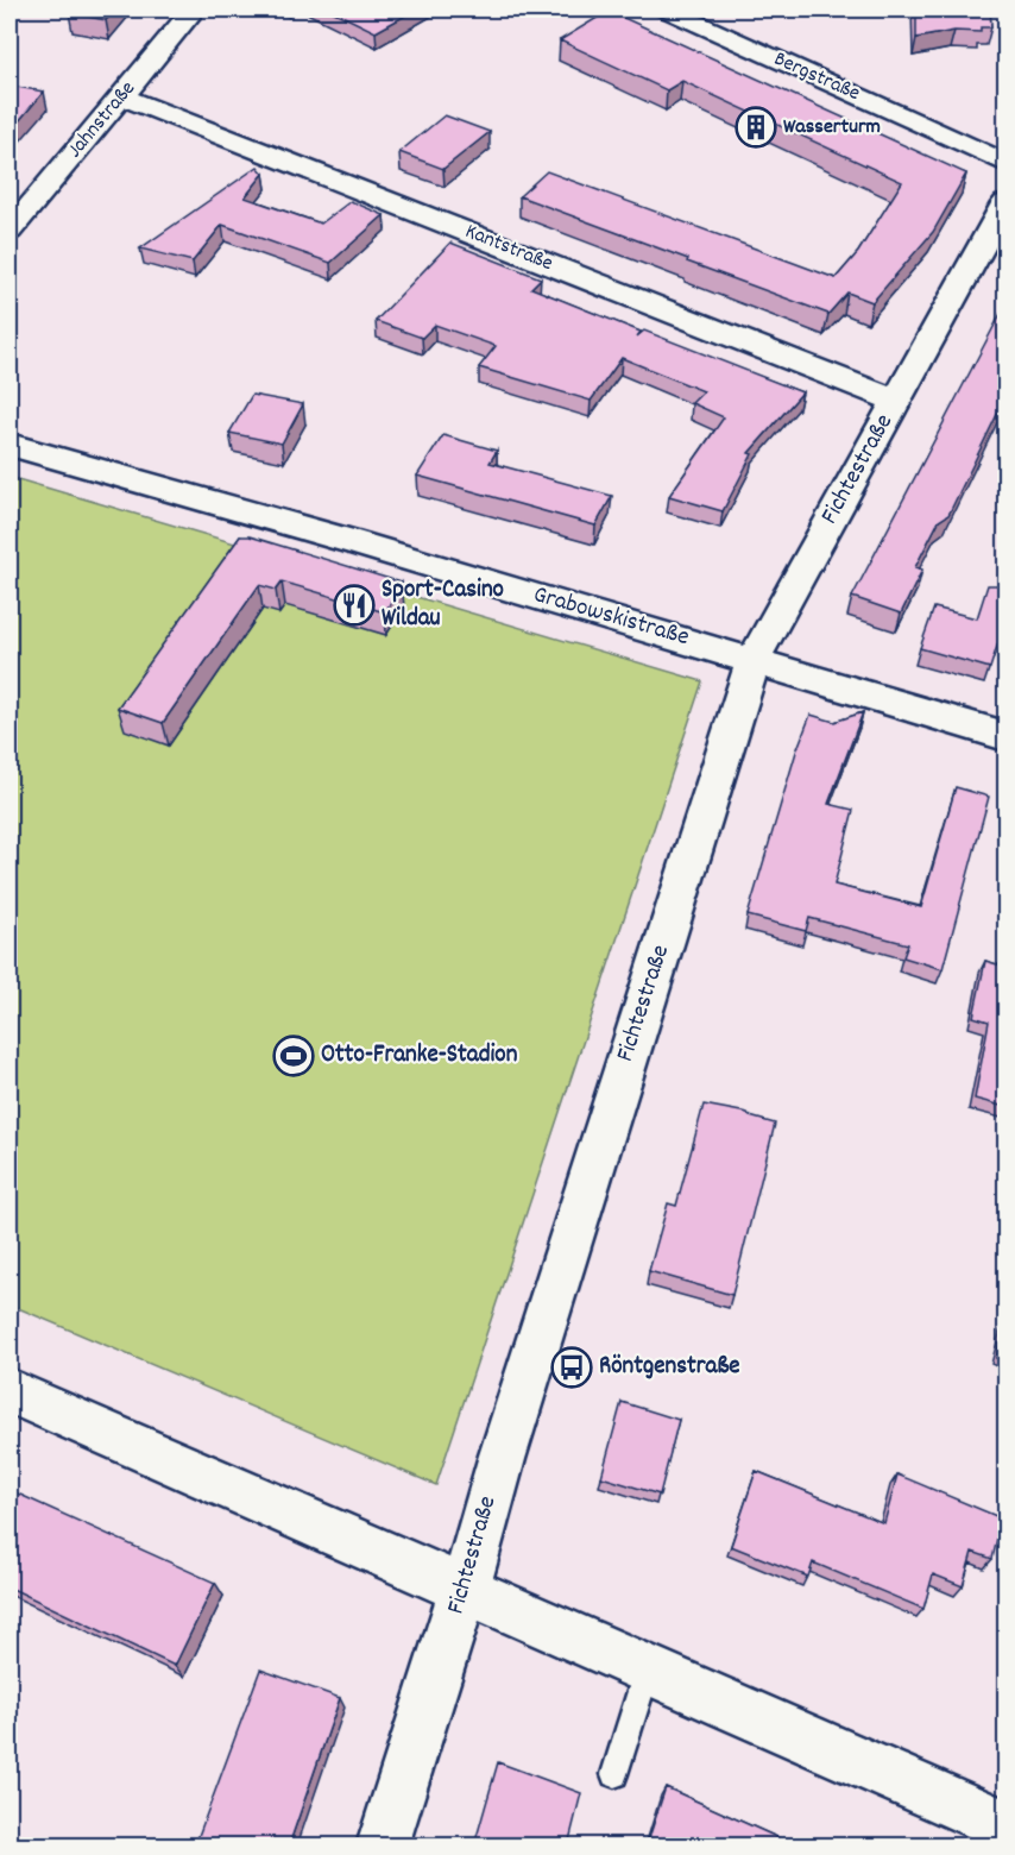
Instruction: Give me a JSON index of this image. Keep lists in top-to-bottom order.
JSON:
{
  "streets": {
    "street": [
      "Bergstraße",
      "Jahnstraße",
      "Kantstraße",
      "Fichtestraße",
      "Grabowskistraße"
    ]
  },
  "crossings": [
    ["Jahnstraße", "Kantstraße"],
    ["Kantstraße", "Fichtestraße"],
    ["Fichtestraße", "Grabowskistraße"]
  ],
  "places": {
    "building": ["Wasserturm"],
    "restaurant": ["Sport-Casino Wildau"],
    "sports": ["Otto-Franke-Stadion"],
    "bus stop": ["Röntgenstraße"]
  }
}
